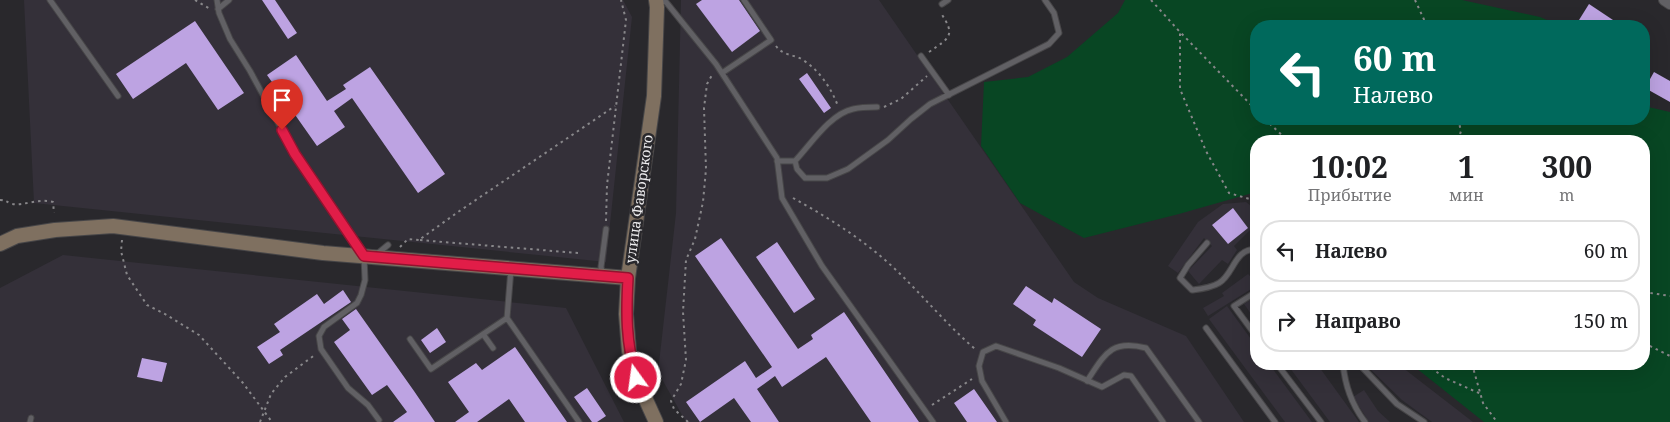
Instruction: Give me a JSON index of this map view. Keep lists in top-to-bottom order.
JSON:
{
  "streets": {
    "street": ["улица Фаворского"]
  },
  "page": {
    "turn": ["60 m", "Налево"],
    "eta": [
      "10:02",
      "Прибытие",
      "1",
      "мин",
      "300",
      "m"
    ],
    "list": [
      {
        "name": "Налево",
        "value": "60 m"
      },
      {
        "name": "Направо",
        "value": "150 m"
      }
    ]
  }
}
